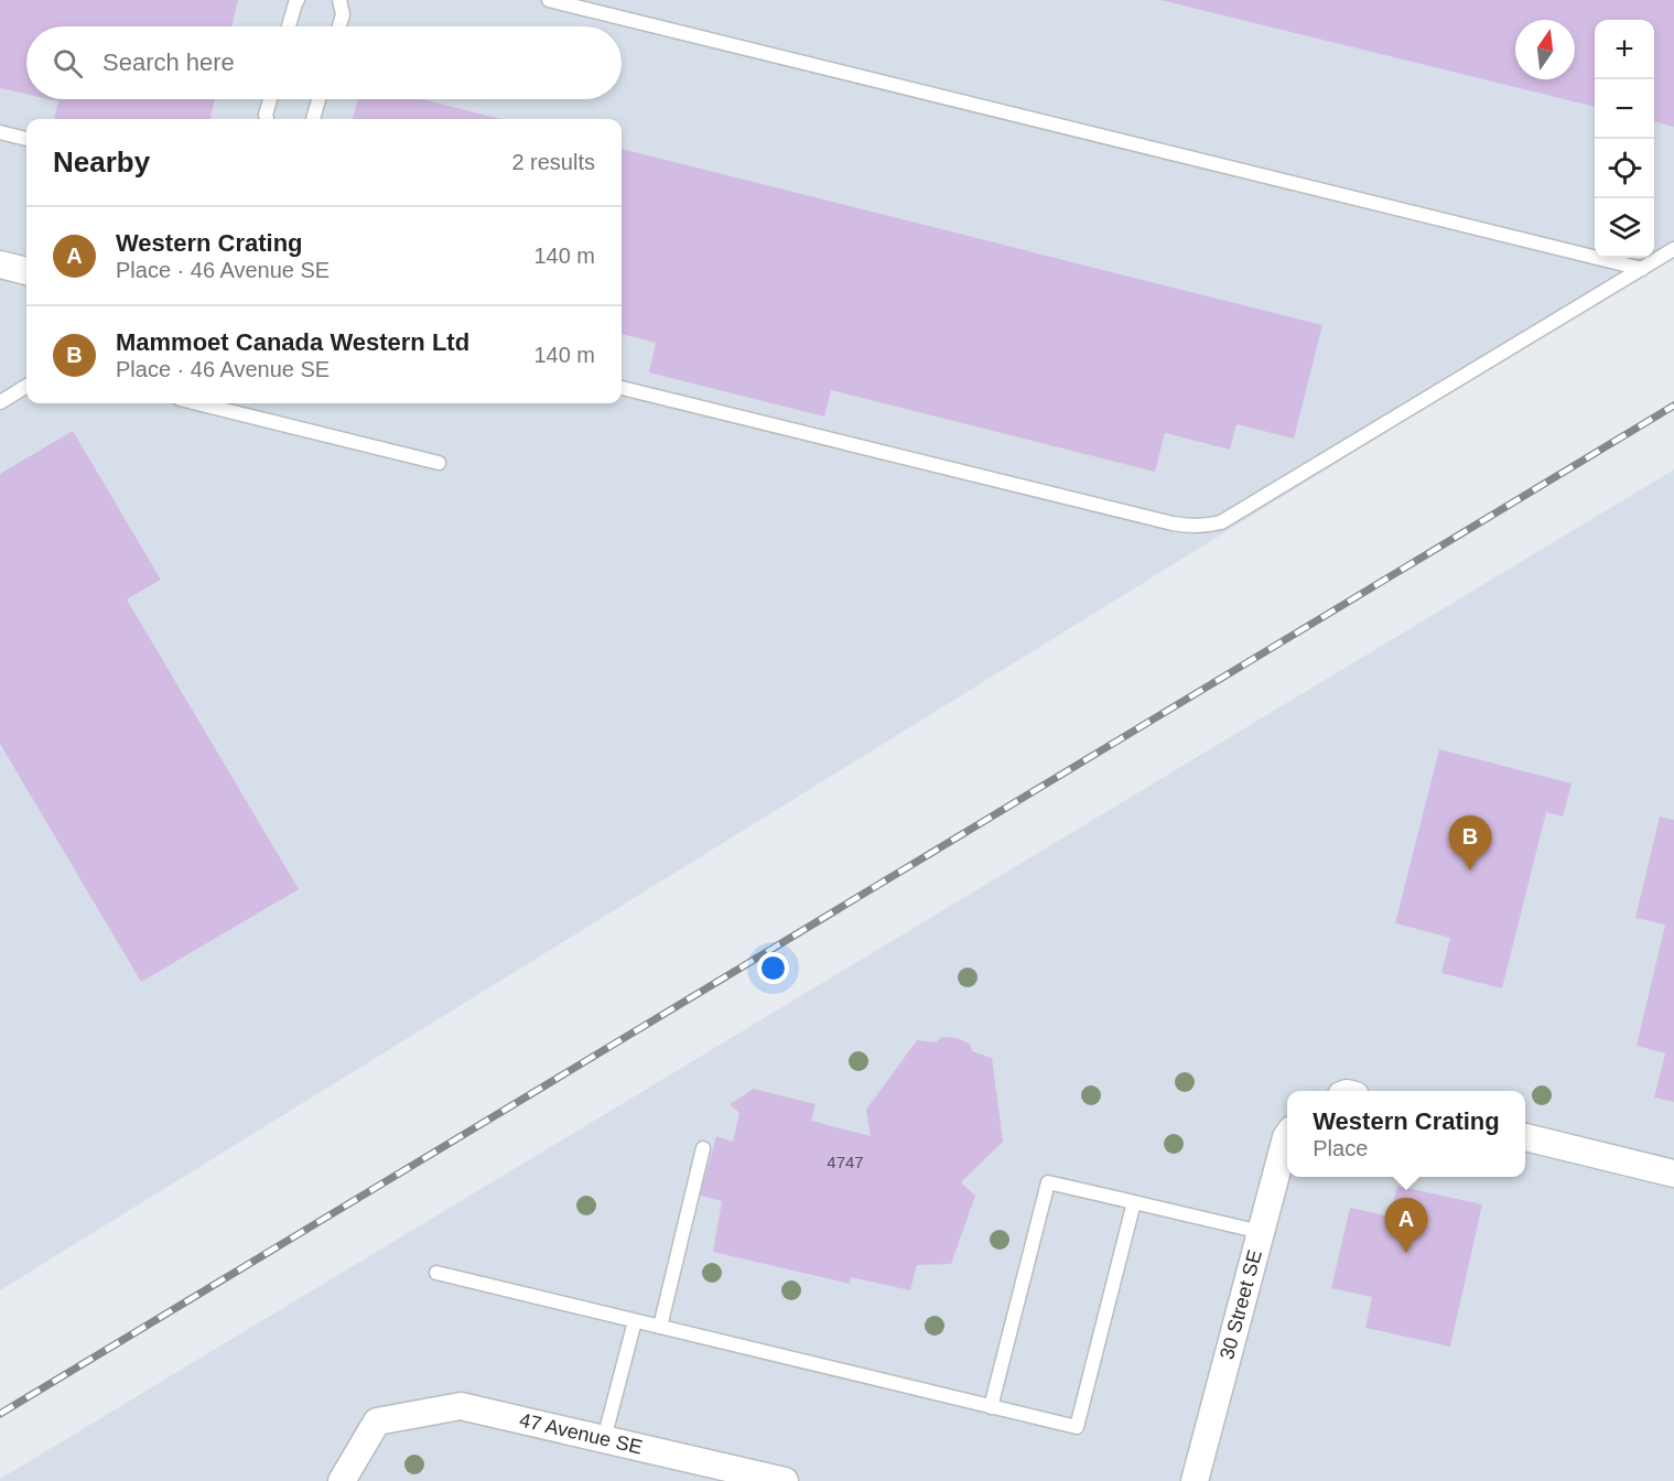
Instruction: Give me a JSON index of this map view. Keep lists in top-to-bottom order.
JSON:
{
  "streets": {
    "street": ["30 Street SE", "47 Avenue SE"]
  },
  "house_numbers": ["4747"],
  "north": "top",
  "page": {
    "map_buttons": ["+", "−"],
    "search": "Search here",
    "heading": ["Nearby", "2 results"],
    "list": [
      {
        "mark": "A",
        "name": "Western Crating",
        "note": "Place · 46 Avenue SE",
        "value": "140 m"
      },
      {
        "mark": "B",
        "name": "Mammoet Canada Western Ltd",
        "note": "Place · 46 Avenue SE",
        "value": "140 m"
      }
    ],
    "pins": ["B", "A"],
    "popup": ["Western Crating", "Place"]
  }
}
